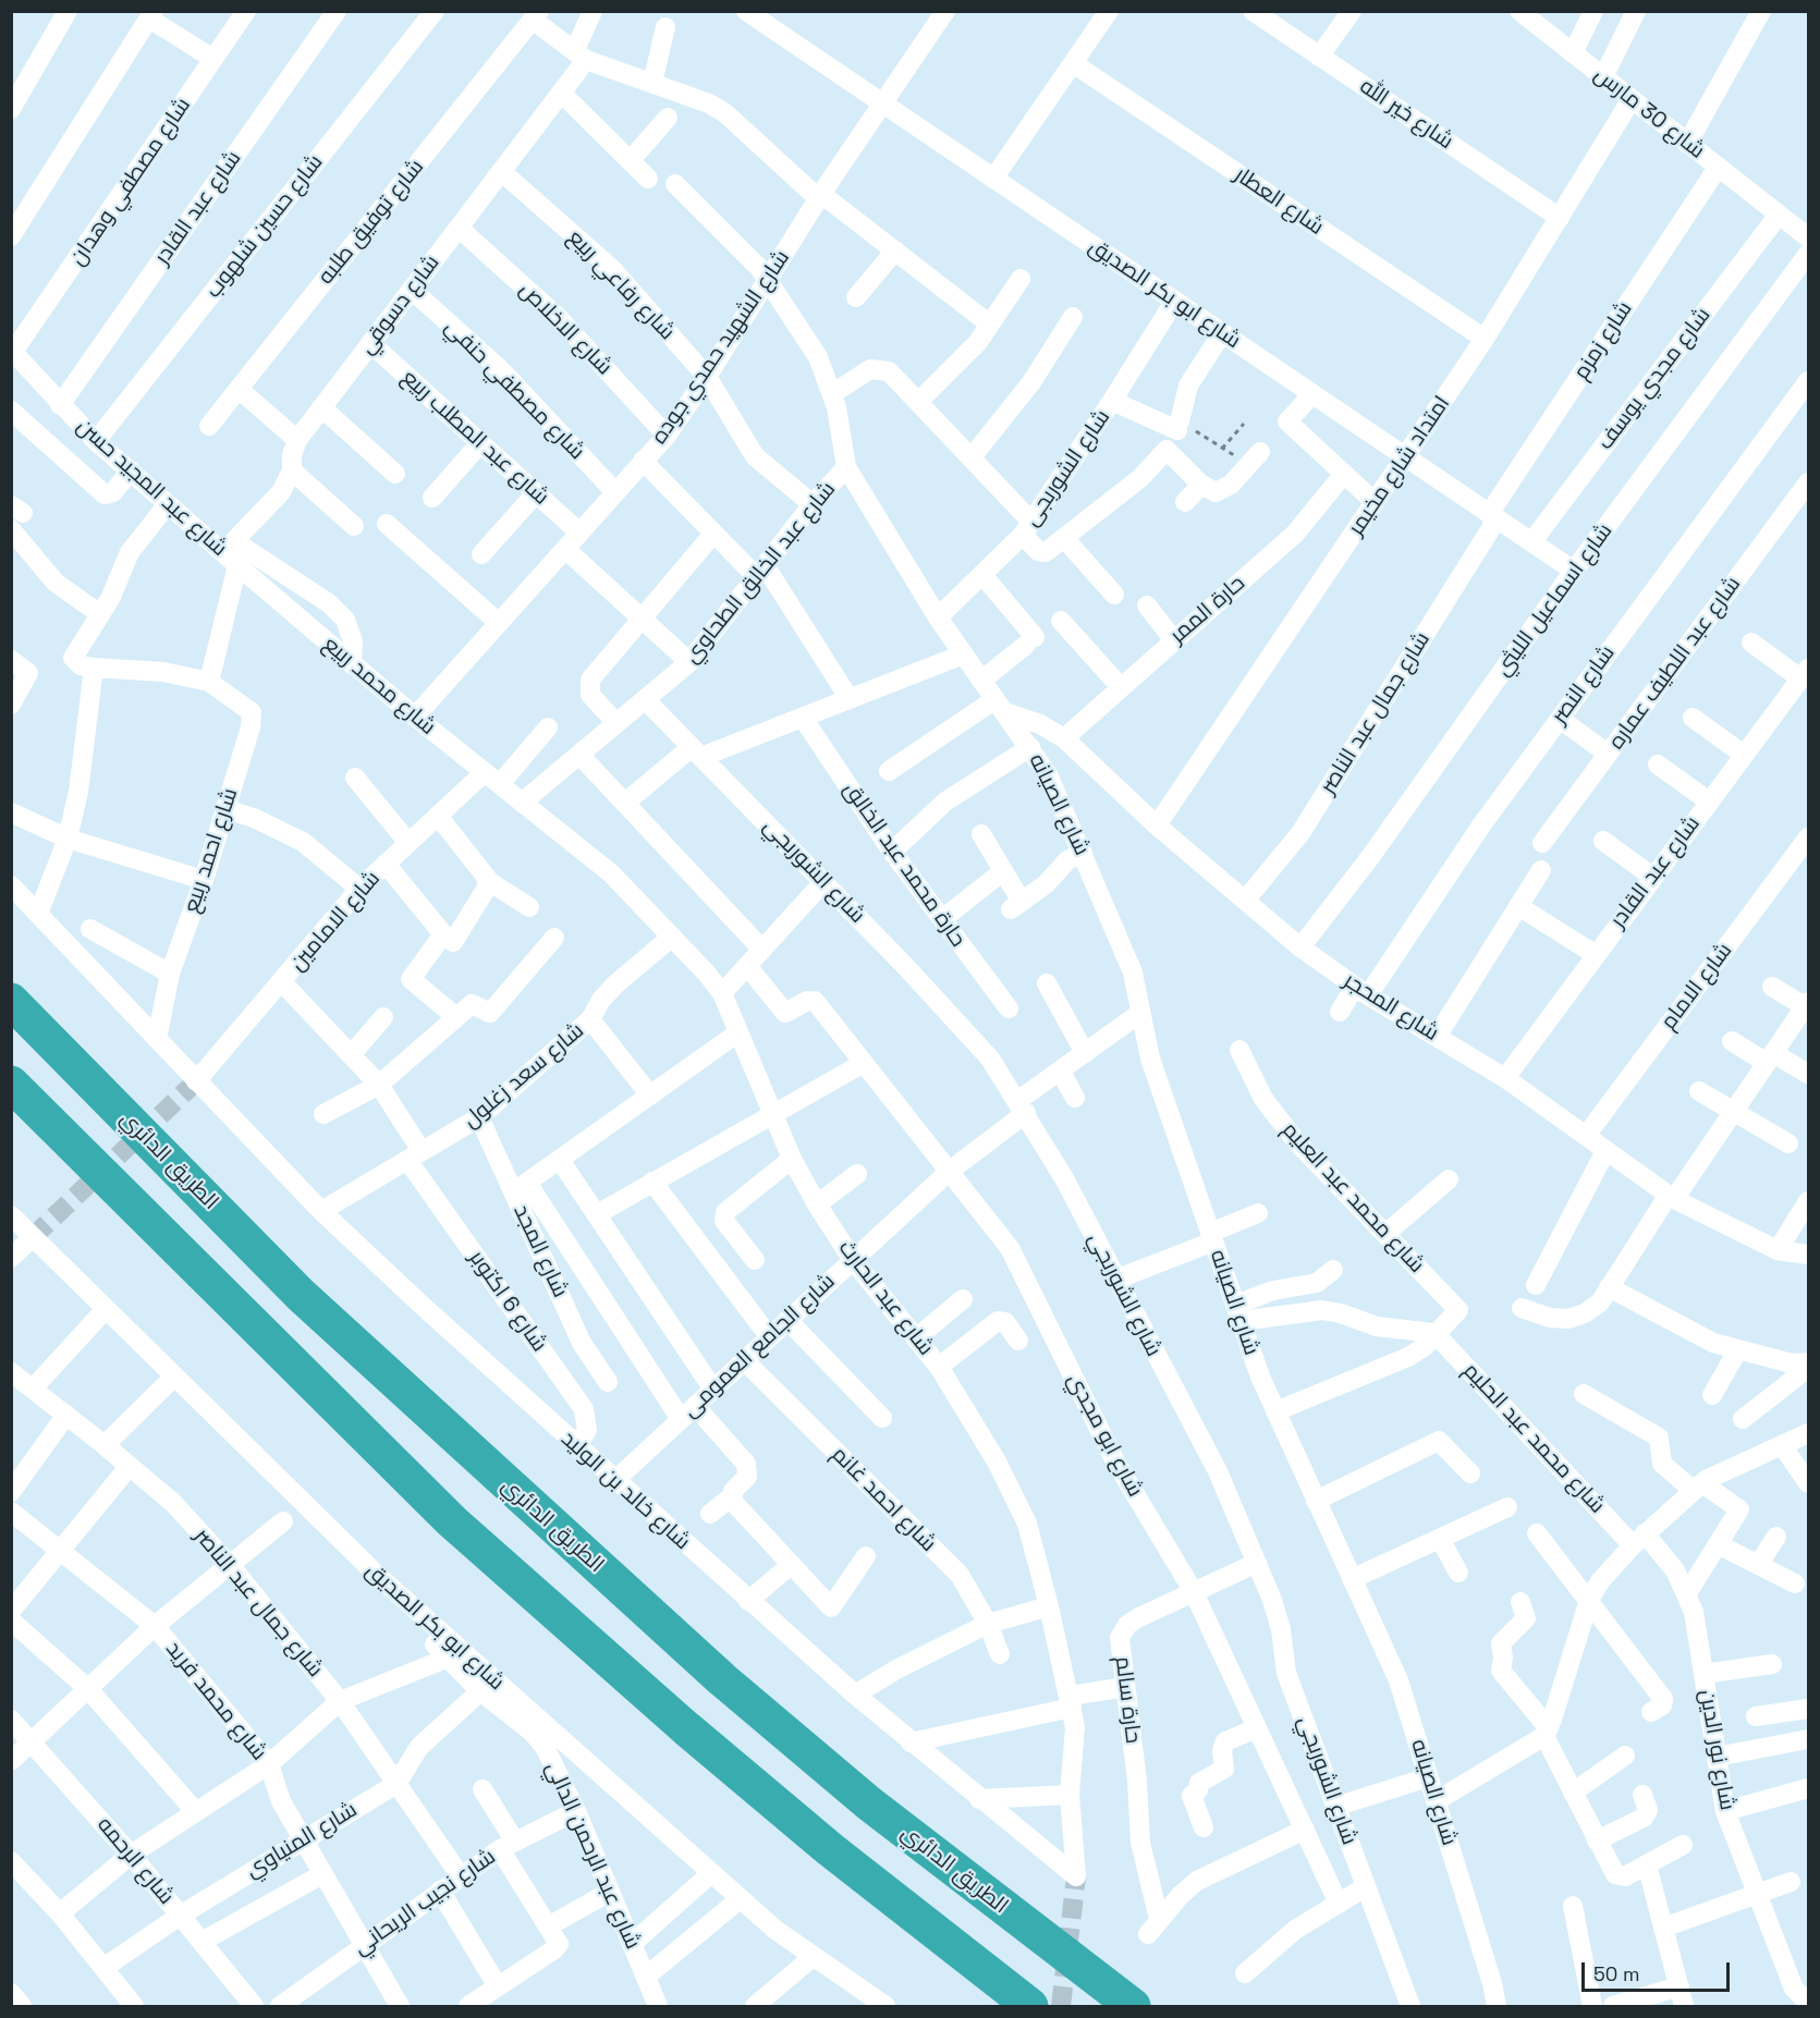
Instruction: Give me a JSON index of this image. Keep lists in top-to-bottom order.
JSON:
{
  "streets": {
    "highway": ["الطريق الدائري"],
    "street": [
      "شارع 30 مارس",
      "شارع خير الله",
      "شارع مصطفي وهدان",
      "شارع العطار",
      "شارع عبد القادر",
      "شارع توفيق طلبه",
      "شارع حسين شلهوب",
      "شارع رفاعي ربيع",
      "شارع ابو بكر الصديق",
      "شارع دسوقي",
      "شارع الاخلاص",
      "شارع زمزم",
      "شارع الشهيد حمدي جوده",
      "شارع مجدي يوسف",
      "شارع مصطفي حنفي",
      "شارع عبد المطلب ربيع",
      "امتداد شارع مخيمر",
      "شارع الشوربجى",
      "شارع عبد المجيد حسن",
      "شارع عبد الخالق الطحاوي",
      "شارع اسماعيل الليثي",
      "حارة الممر",
      "شارع عبد اللطيف عماره",
      "شارع النصر",
      "شارع محمد ربيع",
      "شارع جمال عبد الناصر",
      "شارع الصيانه",
      "شارع احمد ربيع",
      "حارة محمد عبد الخالق",
      "شارع الشوربجي",
      "شارع الامامين",
      "شارع الامام",
      "شارع المحجر",
      "شارع سعد زغلول",
      "شارع محمد عبد العليم",
      "شارع المجد",
      "شارع عبد الحارث",
      "شارع 6 اكتوبر",
      "شارع الجامع العمومى",
      "شارع ابو مجدي",
      "شارع محمد عبد الحليم",
      "شارع خالد بن الوليد",
      "شارع احمد غانم",
      "حارة سالم",
      "شارع محمد فريد",
      "شارع نور الدين",
      "شارع المنياوي",
      "شارع عبد الرحمن الدالي",
      "شارع الرحمه",
      "شارع نجيب الريحاني"
    ]
  },
  "crossings": [
    ["شارع 30 مارس", "شارع زمزم"],
    ["شارع 30 مارس", "شارع مجدي يوسف"],
    ["شارع 30 مارس", "امتداد شارع مخيمر"],
    ["شارع خير الله", "امتداد شارع مخيمر"],
    ["شارع مصطفي وهدان", "شارع عبد المجيد حسن"],
    ["شارع العطار", "امتداد شارع مخيمر"],
    ["شارع عبد القادر", "شارع عبد المجيد حسن"],
    ["شارع عبد القادر", "شارع المحجر"],
    ["شارع حسين شلهوب", "شارع عبد المجيد حسن"],
    ["شارع رفاعي ربيع", "شارع دسوقي"],
    ["شارع رفاعي ربيع", "شارع الشهيد حمدي جوده"],
    ["شارع رفاعي ربيع", "شارع عبد الخالق الطحاوي"],
    ["شارع ابو بكر الصديق", "شارع زمزم"],
    ["شارع ابو بكر الصديق", "شارع الشهيد حمدي جوده"],
    ["شارع ابو بكر الصديق", "شارع مجدي يوسف"],
    ["شارع ابو بكر الصديق", "امتداد شارع مخيمر"],
    ["شارع ابو بكر الصديق", "شارع الشوربجى"],
    ["شارع ابو بكر الصديق", "شارع اسماعيل الليثي"],
    ["شارع ابو بكر الصديق", "شارع جمال عبد الناصر"],
    ["شارع ابو بكر الصديق", "شارع عبد الرحمن الدالي"],
    ["شارع دسوقي", "شارع الاخلاص"],
    ["شارع دسوقي", "شارع مصطفي حنفي"],
    ["شارع دسوقي", "شارع عبد المطلب ربيع"],
    ["شارع دسوقي", "شارع عبد المجيد حسن"],
    ["شارع الاخلاص", "شارع الشهيد حمدي جوده"],
    ["شارع زمزم", "شارع جمال عبد الناصر"],
    ["شارع الشهيد حمدي جوده", "شارع مصطفي حنفي"],
    ["شارع الشهيد حمدي جوده", "شارع عبد المطلب ربيع"],
    ["شارع الشهيد حمدي جوده", "شارع محمد ربيع"],
    ["امتداد شارع مخيمر", "شارع المحجر"],
    ["شارع الشوربجى", "شارع الصيانه"],
    ["شارع عبد المجيد حسن", "شارع محمد ربيع"],
    ["شارع عبد المجيد حسن", "شارع احمد ربيع"],
    ["شارع عبد الخالق الطحاوي", "شارع محمد ربيع"],
    ["شارع عبد الخالق الطحاوي", "شارع الصيانه"],
    ["شارع عبد الخالق الطحاوي", "شارع الشوربجي"],
    ["شارع عبد الخالق الطحاوي", "شارع عبد الحارث"],
    ["شارع اسماعيل الليثي", "شارع المحجر"],
    ["حارة الممر", "شارع المحجر"],
    ["شارع النصر", "شارع المحجر"],
    ["شارع محمد ربيع", "شارع الامامين"],
    ["شارع محمد ربيع", "شارع عبد الحارث"],
    ["شارع جمال عبد الناصر", "شارع المحجر"],
    ["شارع جمال عبد الناصر", "شارع المنياوي"],
    ["شارع جمال عبد الناصر", "شارع نجيب الريحاني"],
    ["شارع الصيانه", "شارع المحجر"],
    ["شارع الصيانه", "شارع الجامع العمومى"],
    ["شارع احمد ربيع", "شارع خالد بن الوليد"],
    ["شارع الشوربجي", "شارع الجامع العمومى"],
    ["شارع الشوربجي", "حارة سالم"],
    ["شارع الامامين", "شارع 6 اكتوبر"],
    ["شارع الامامين", "شارع خالد بن الوليد"],
    ["شارع الامام", "شارع المحجر"],
    ["شارع سعد زغلول", "شارع المجد"],
    ["شارع سعد زغلول", "شارع عبد الحارث"],
    ["شارع سعد زغلول", "شارع 6 اكتوبر"],
    ["شارع سعد زغلول", "شارع خالد بن الوليد"],
    ["شارع محمد عبد العليم", "شارع محمد عبد الحليم"],
    ["شارع عبد الحارث", "شارع الجامع العمومى"],
    ["شارع عبد الحارث", "شارع خالد بن الوليد"],
    ["شارع 6 اكتوبر", "شارع خالد بن الوليد"],
    ["شارع الجامع العمومى", "شارع ابو مجدي"],
    ["شارع الجامع العمومى", "شارع خالد بن الوليد"],
    ["شارع الجامع العمومى", "شارع احمد غانم"],
    ["شارع ابو مجدي", "حارة سالم"],
    ["شارع محمد عبد الحليم", "شارع نور الدين"],
    ["شارع محمد فريد", "شارع المنياوي"],
    ["شارع محمد فريد", "شارع نجيب الريحاني"],
    ["شارع المنياوي", "شارع عبد الرحمن الدالي"],
    ["شارع المنياوي", "شارع الرحمه"],
    ["شارع عبد الرحمن الدالي", "شارع نجيب الريحاني"]
  ],
  "scale_bar": "50 m"
}
